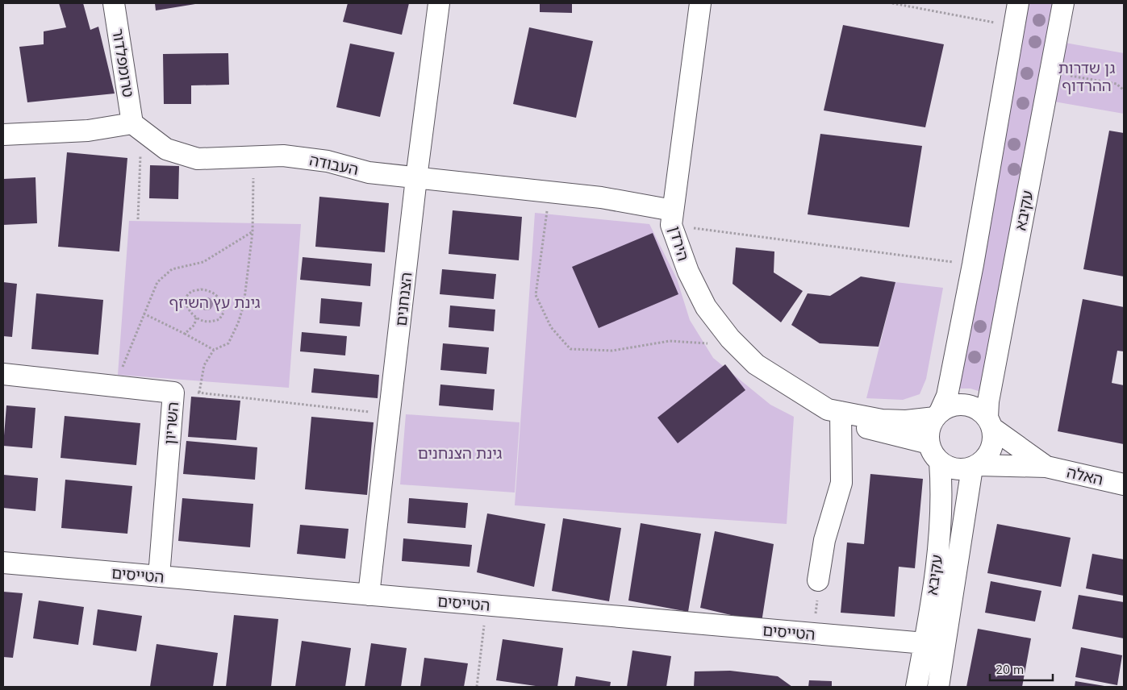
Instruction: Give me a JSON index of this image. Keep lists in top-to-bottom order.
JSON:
{
  "streets": {
    "street": [
      "טרומפלדור",
      "העבודה",
      "עקיבא",
      "הירדן",
      "הצנחנים",
      "השריון",
      "האלה",
      "הטייסים"
    ]
  },
  "crossings": [
    ["טרומפלדור", "העבודה"],
    ["העבודה", "הירדן"],
    ["העבודה", "הצנחנים"],
    ["עקיבא", "הירדן"],
    ["עקיבא", "האלה"],
    ["עקיבא", "הטייסים"],
    ["הירדן", "האלה"],
    ["הצנחנים", "הטייסים"],
    ["השריון", "הטייסים"]
  ],
  "parks": ["גן שדרות ההרדוף", "גינת עץ השיזף", "גינת הצנחנים"],
  "scale_bar": "20 m"
}
